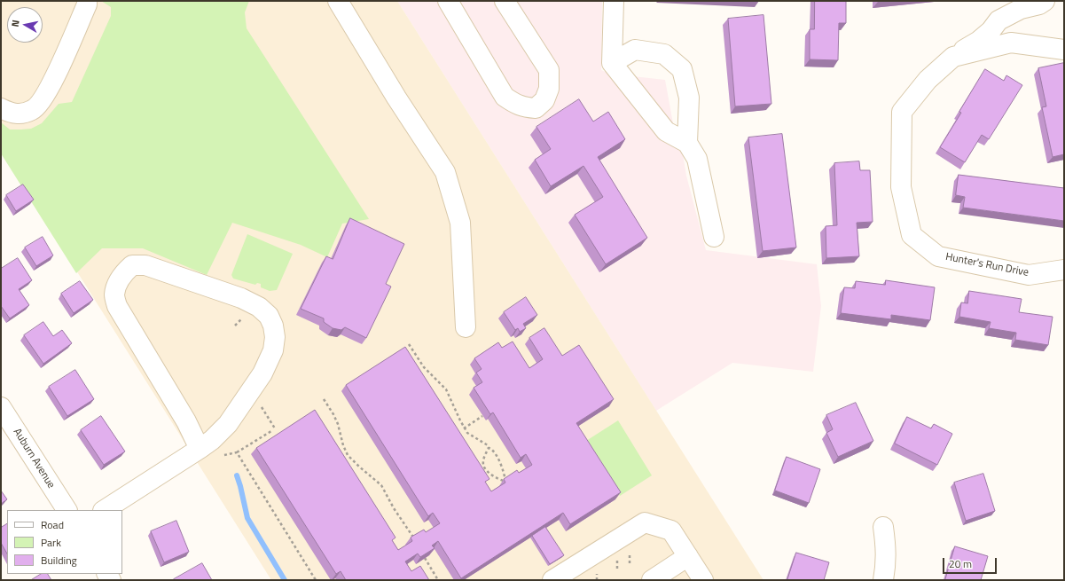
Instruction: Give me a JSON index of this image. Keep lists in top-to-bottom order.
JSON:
{
  "streets": {
    "street": ["Hunter's Run Drive", "Auburn Avenue"]
  },
  "legend": ["Road", "Park", "Building"],
  "scale_bar": "20 m",
  "north": "left"
}
